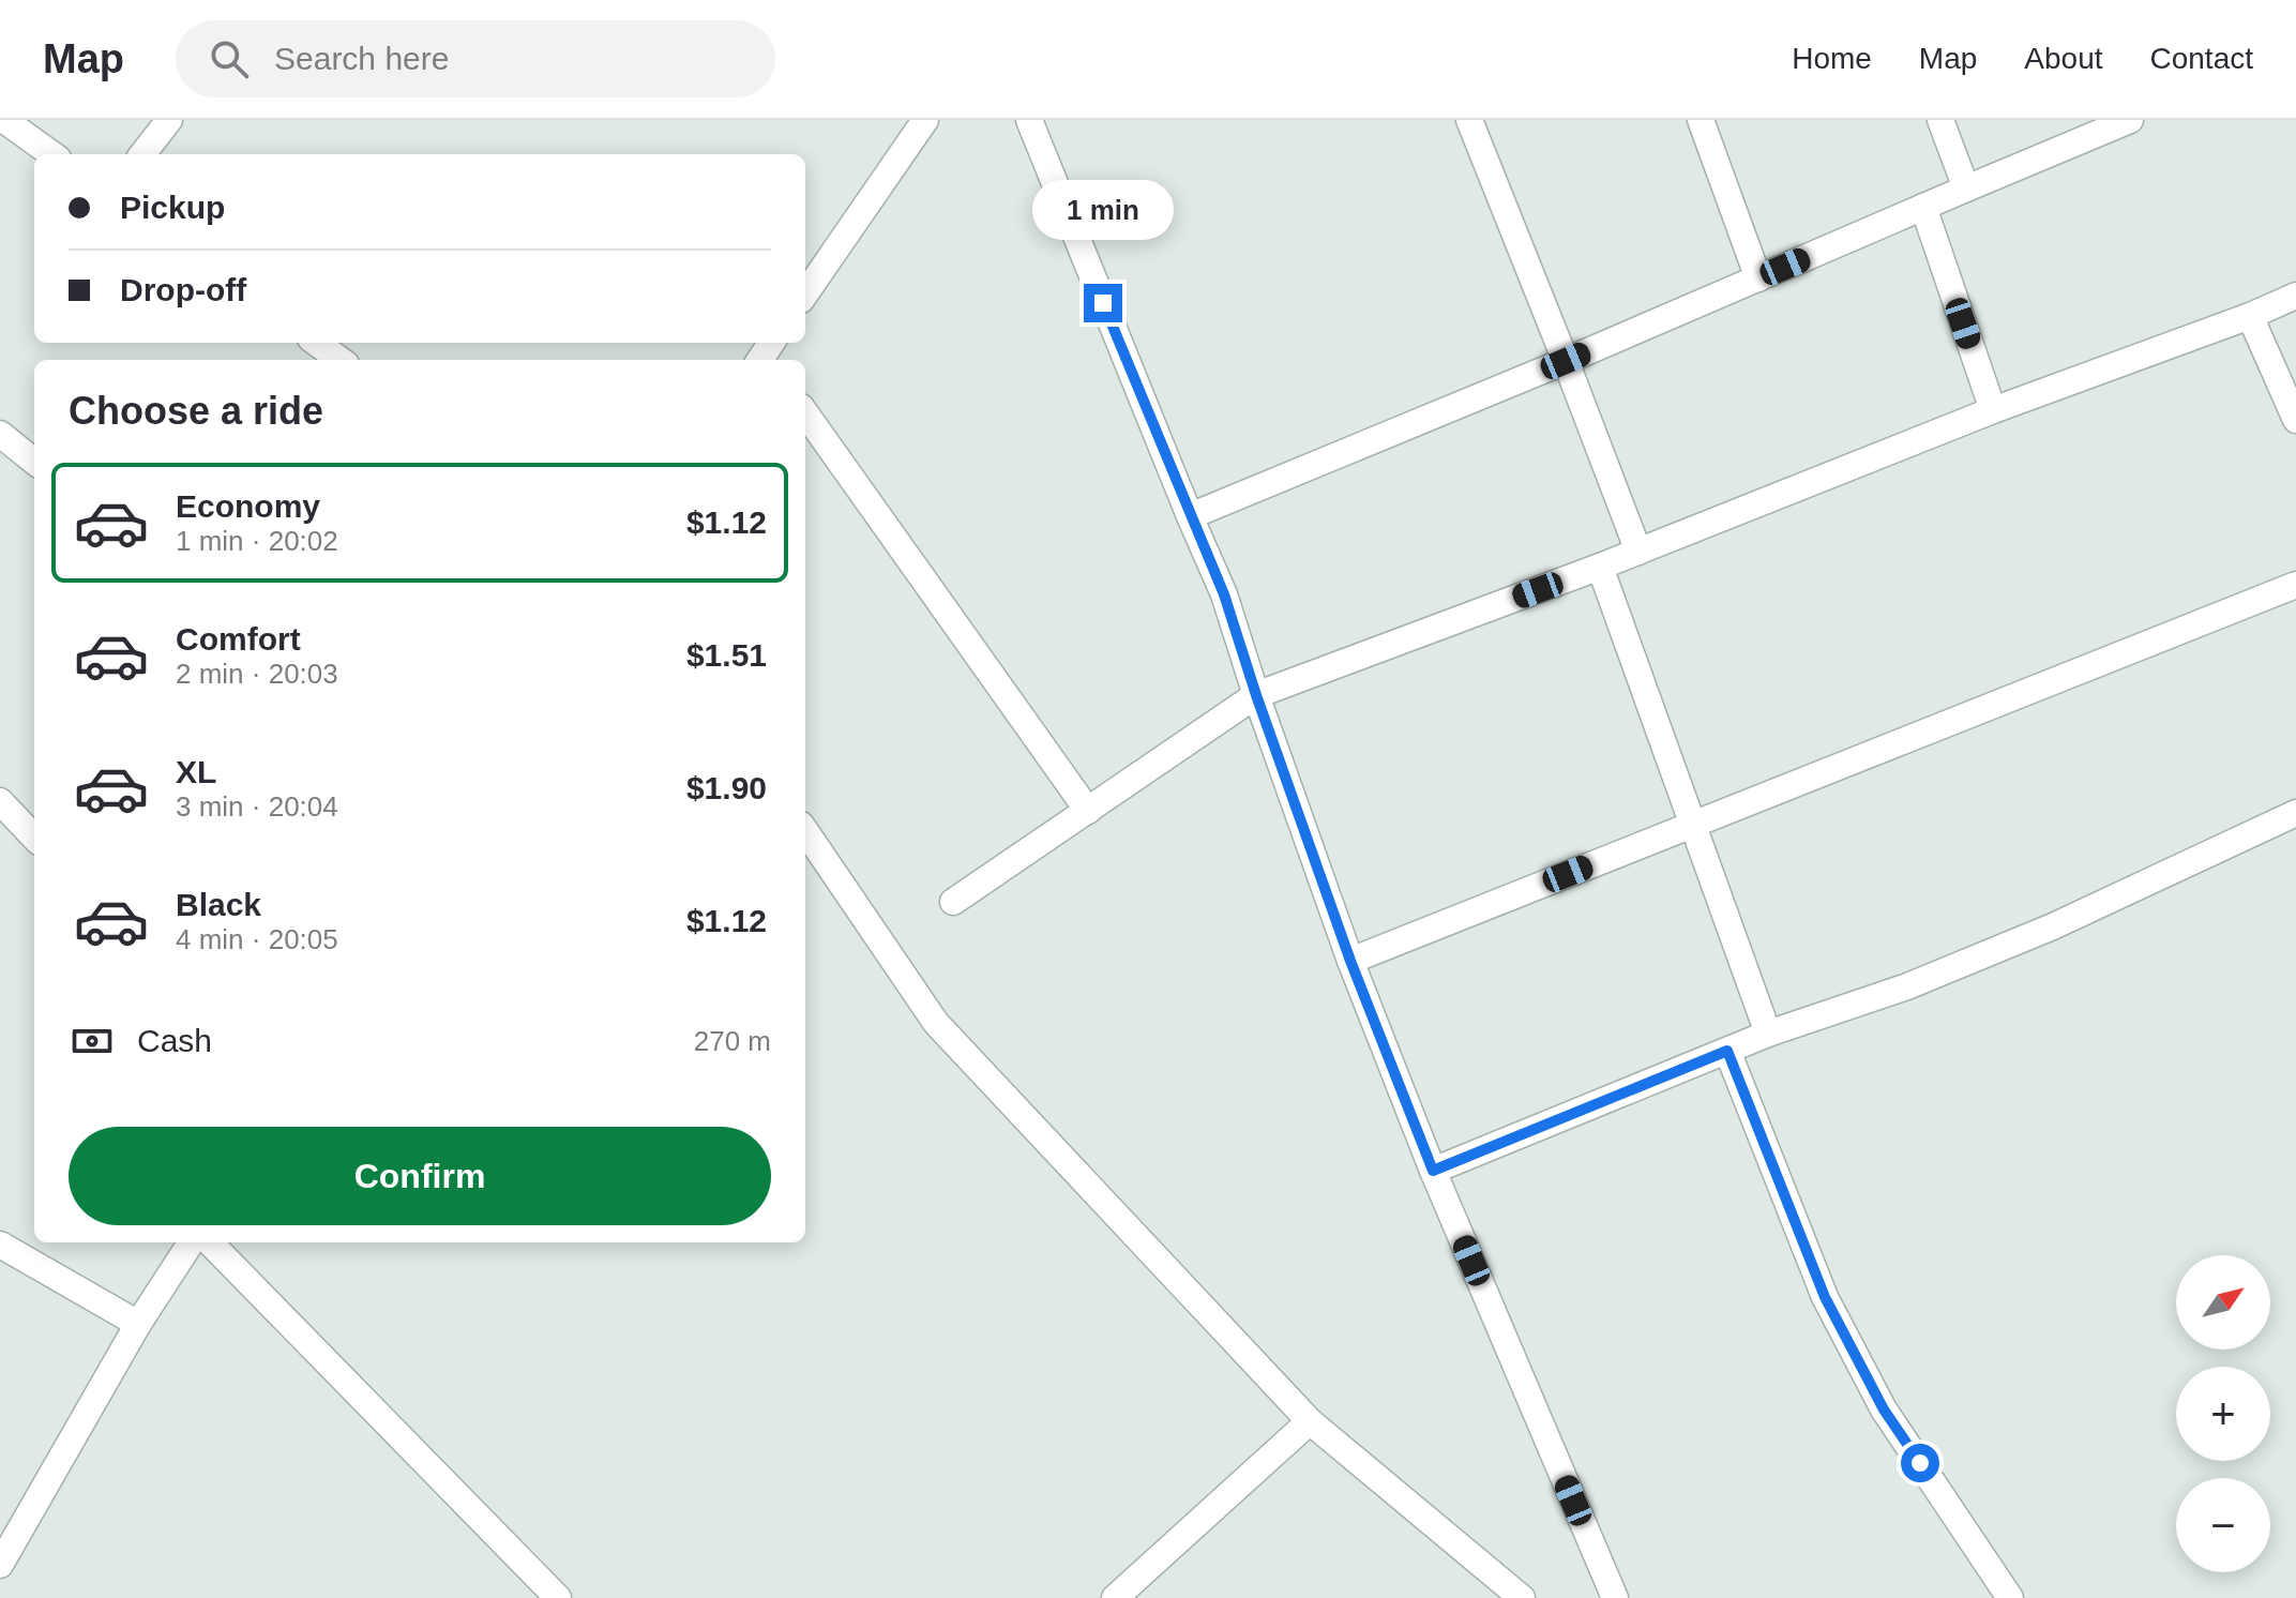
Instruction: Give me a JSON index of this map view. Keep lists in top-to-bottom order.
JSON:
{
  "north": "top right",
  "page": {
    "header": "Map",
    "search": "Search here",
    "nav": [
      "Home",
      "Map",
      "About",
      "Contact"
    ],
    "banner": ["Pickup", "Drop-off"],
    "bubble": "1 min",
    "heading": "Choose a ride",
    "list": [
      {
        "name": "Economy",
        "note": "1 min · 20:02",
        "value": "$1.12"
      },
      {
        "name": "Comfort",
        "note": "2 min · 20:03",
        "value": "$1.51"
      },
      {
        "name": "XL",
        "note": "3 min · 20:04",
        "value": "$1.90"
      },
      {
        "name": "Black",
        "note": "4 min · 20:05",
        "value": "$1.12"
      }
    ],
    "pay": ["Cash", "270 m"],
    "buttons": "Confirm",
    "map_buttons": ["+", "−"]
  }
}
